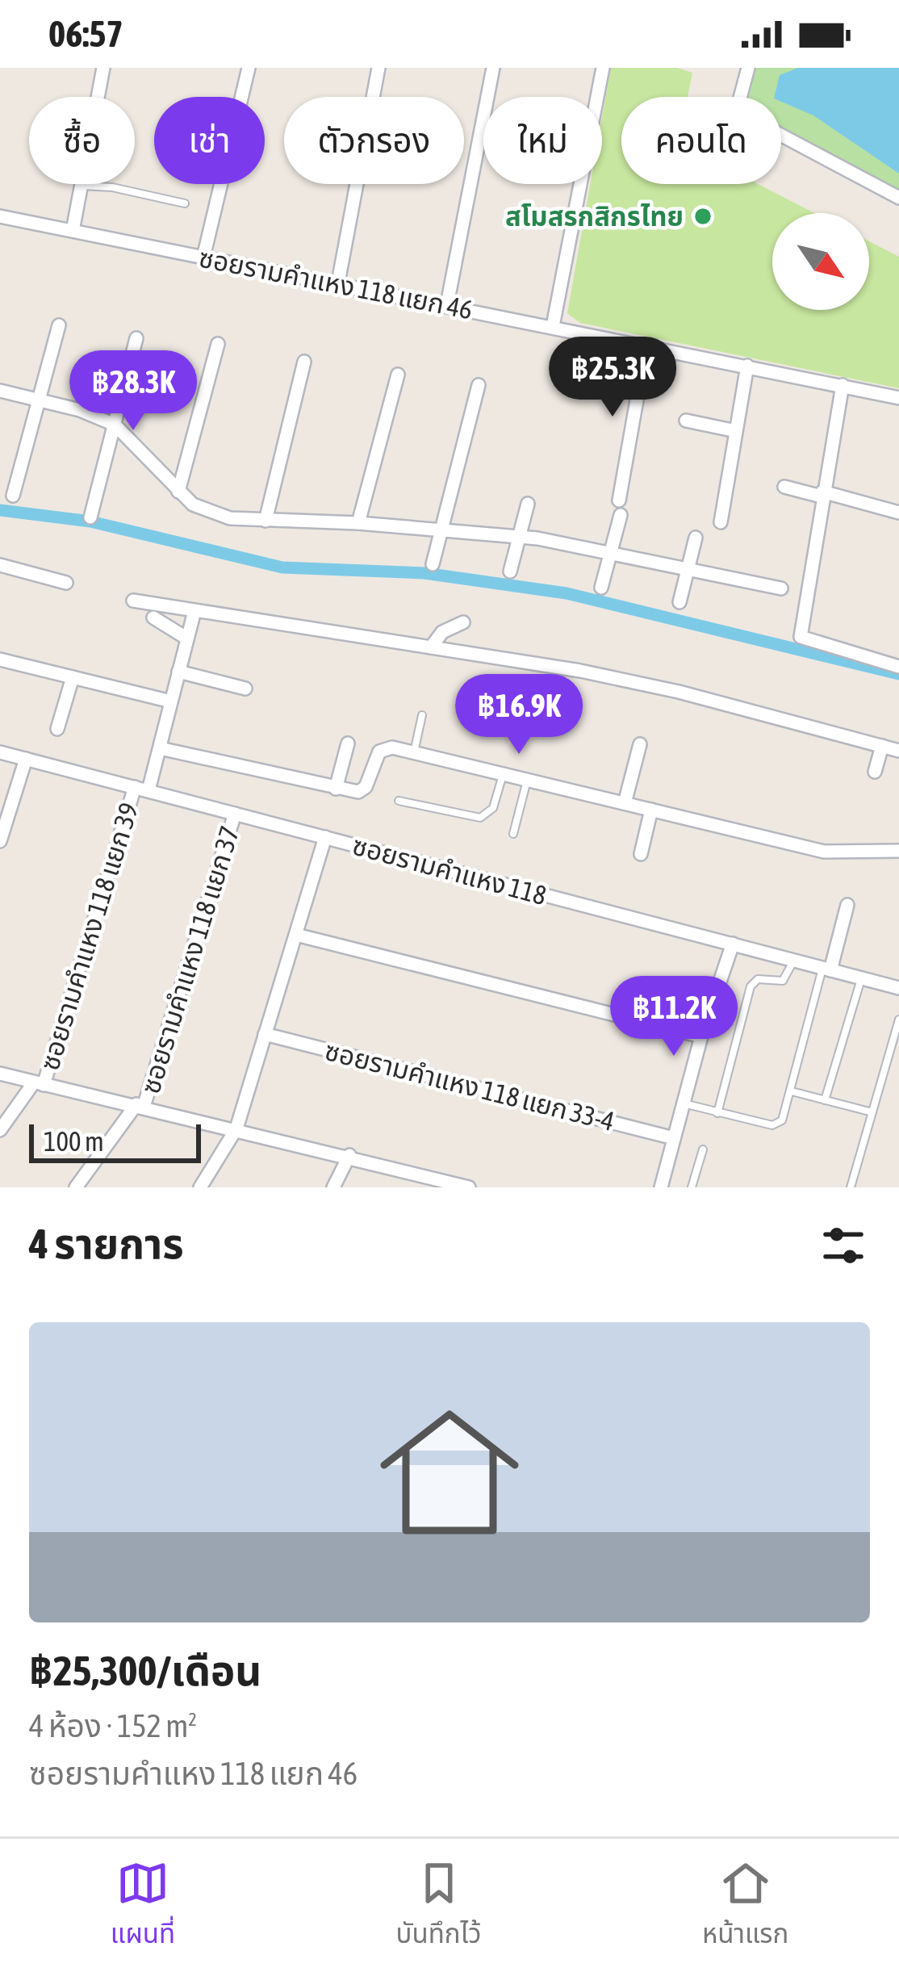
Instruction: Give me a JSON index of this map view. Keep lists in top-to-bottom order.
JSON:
{
  "streets": {
    "street": [
      "ซอยรามคำแหง 118 แยก 46",
      "ซอยรามคำแหง 118",
      "ซอยรามคำแหง 118 แยก 39",
      "ซอยรามคำแหง 118 แยก 37",
      "ซอยรามคำแหง 118 แยก 33-4"
    ]
  },
  "crossings": [
    ["ซอยรามคำแหง 118", "ซอยรามคำแหง 118 แยก 39"],
    ["ซอยรามคำแหง 118", "ซอยรามคำแหง 118 แยก 37"]
  ],
  "places": ["สโมสรกสิกรไทย"],
  "scale_bar": "100 m",
  "north": "bottom right",
  "page": {
    "status": "06:57",
    "chip": [
      "ซื้อ",
      "เช่า",
      "ตัวกรอง",
      "ใหม่",
      "คอนโด"
    ],
    "price": [
      "฿25.3K",
      "฿28.3K",
      "฿16.9K",
      "฿11.2K"
    ],
    "scale": "100 m",
    "heading": "4 รายการ",
    "list": [
      {
        "name": "฿25,300/เดือน",
        "note": "4 ห้อง · 152 m² · ซอยรามคำแหง 118 แยก 46"
      }
    ],
    "tabs": ["แผนที่", "บันทึกไว้", "หน้าแรก"]
  }
}
